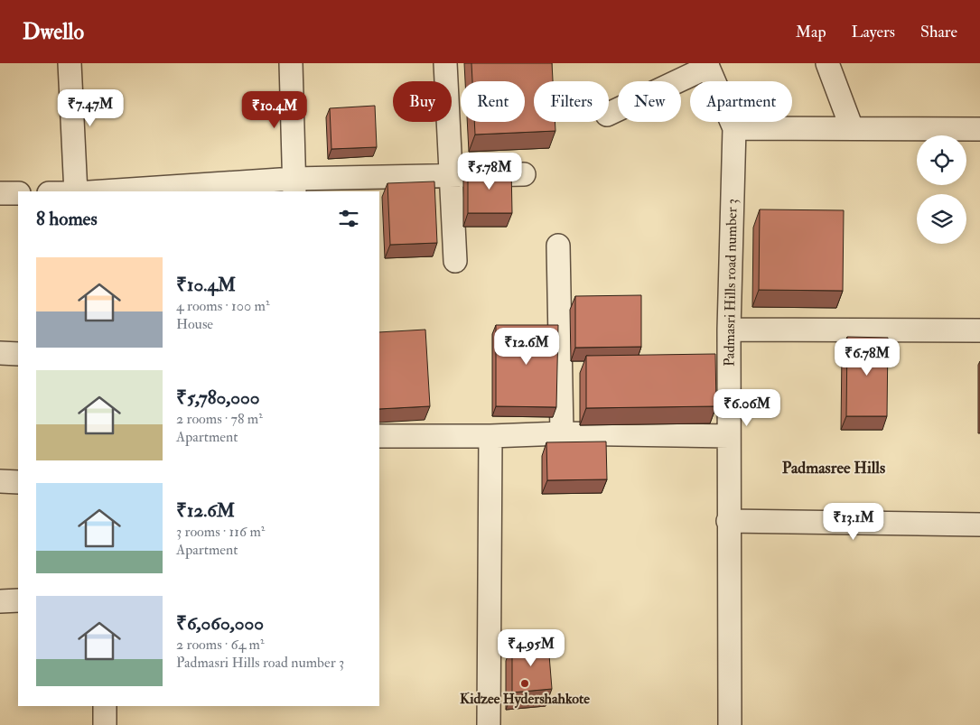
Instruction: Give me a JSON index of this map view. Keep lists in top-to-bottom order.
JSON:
{
  "streets": {
    "street": ["Padmasri Hills road number 3"]
  },
  "districts": ["Padmasree Hills"],
  "places": ["Kidzee Hydershahkote"],
  "page": {
    "header": "Dwello",
    "nav": ["Map", "Layers", "Share"],
    "chip": [
      "Buy",
      "Rent",
      "Filters",
      "New",
      "Apartment"
    ],
    "price": [
      "₹7.47M",
      "₹10.4M",
      "₹5.78M",
      "₹12.6M",
      "₹6.78M",
      "₹6.06M",
      "₹13.1M",
      "₹4.95M"
    ],
    "heading": "8 homes",
    "list": [
      {
        "name": "₹10.4M",
        "note": "4 rooms · 100 m² · House"
      },
      {
        "name": "₹5,780,000",
        "note": "2 rooms · 78 m² · Apartment"
      },
      {
        "name": "₹12.6M",
        "note": "3 rooms · 116 m² · Apartment"
      },
      {
        "name": "₹6,060,000",
        "note": "2 rooms · 64 m² · Padmasri Hills road number 3"
      }
    ]
  }
}
